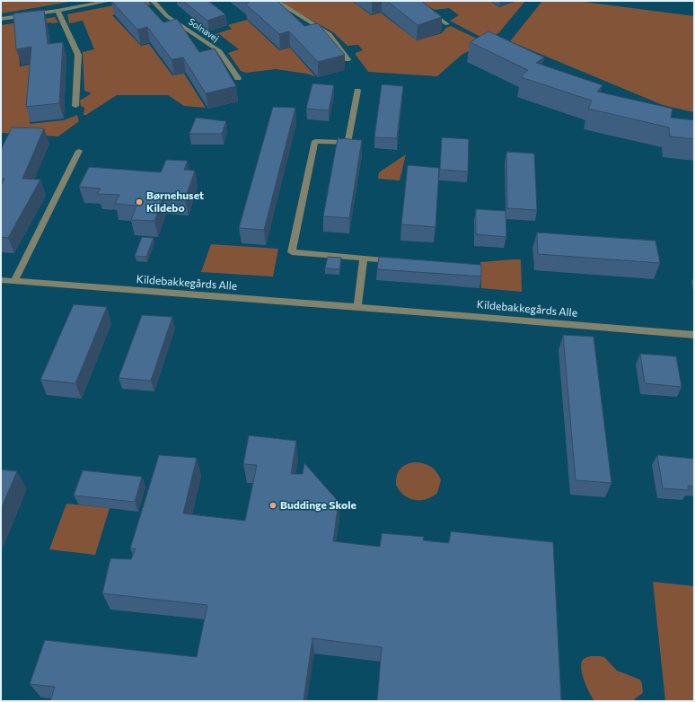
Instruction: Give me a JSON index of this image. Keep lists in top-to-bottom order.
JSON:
{
  "streets": {
    "street": ["Solnavej", "Kildebakkegårds Alle"]
  },
  "places": ["Børnehuset Kildebo", "Buddinge Skole"]
}
